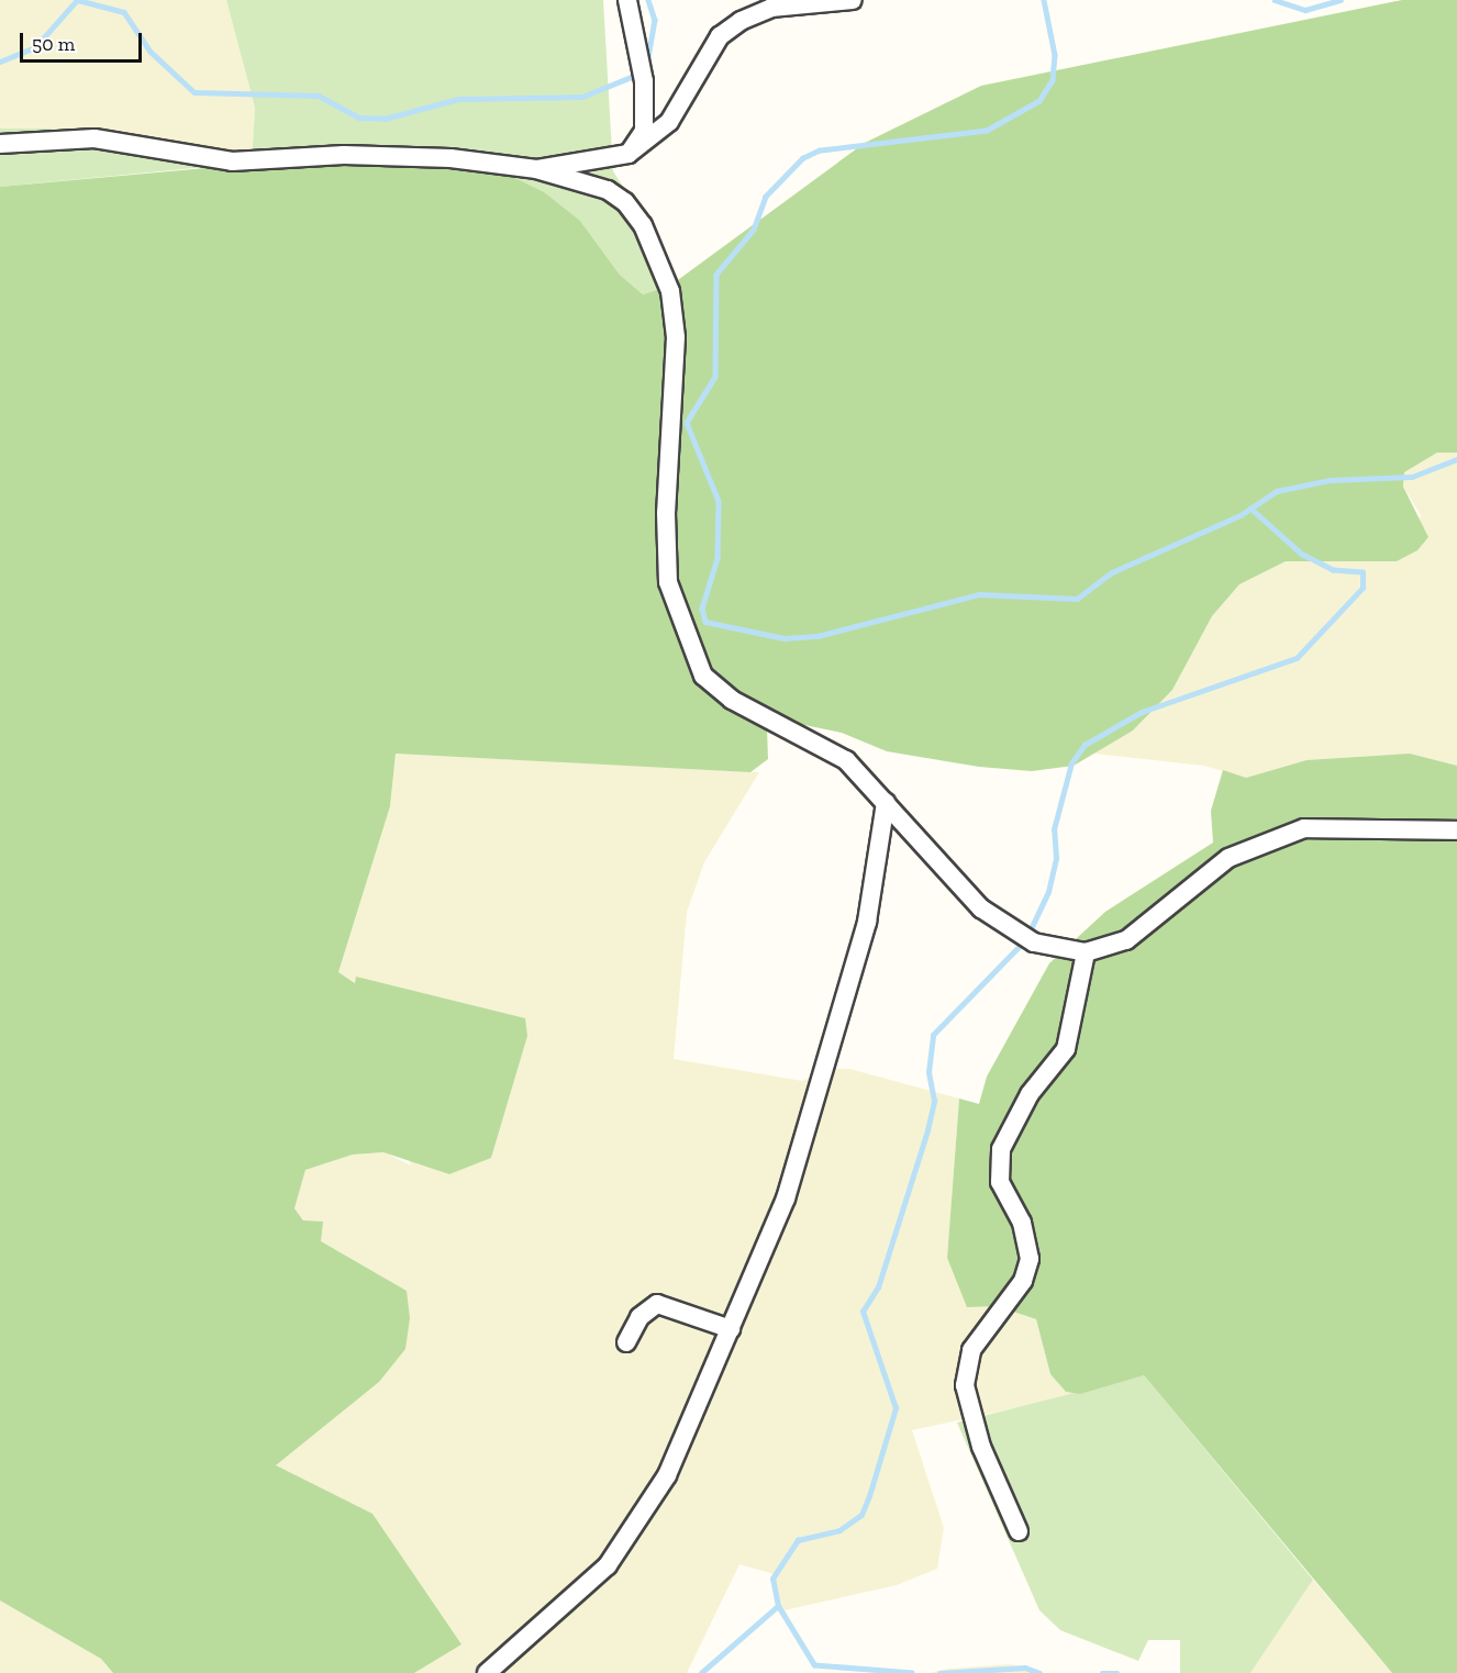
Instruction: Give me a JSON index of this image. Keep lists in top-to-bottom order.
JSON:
{
  "scale_bar": "50 m"
}
